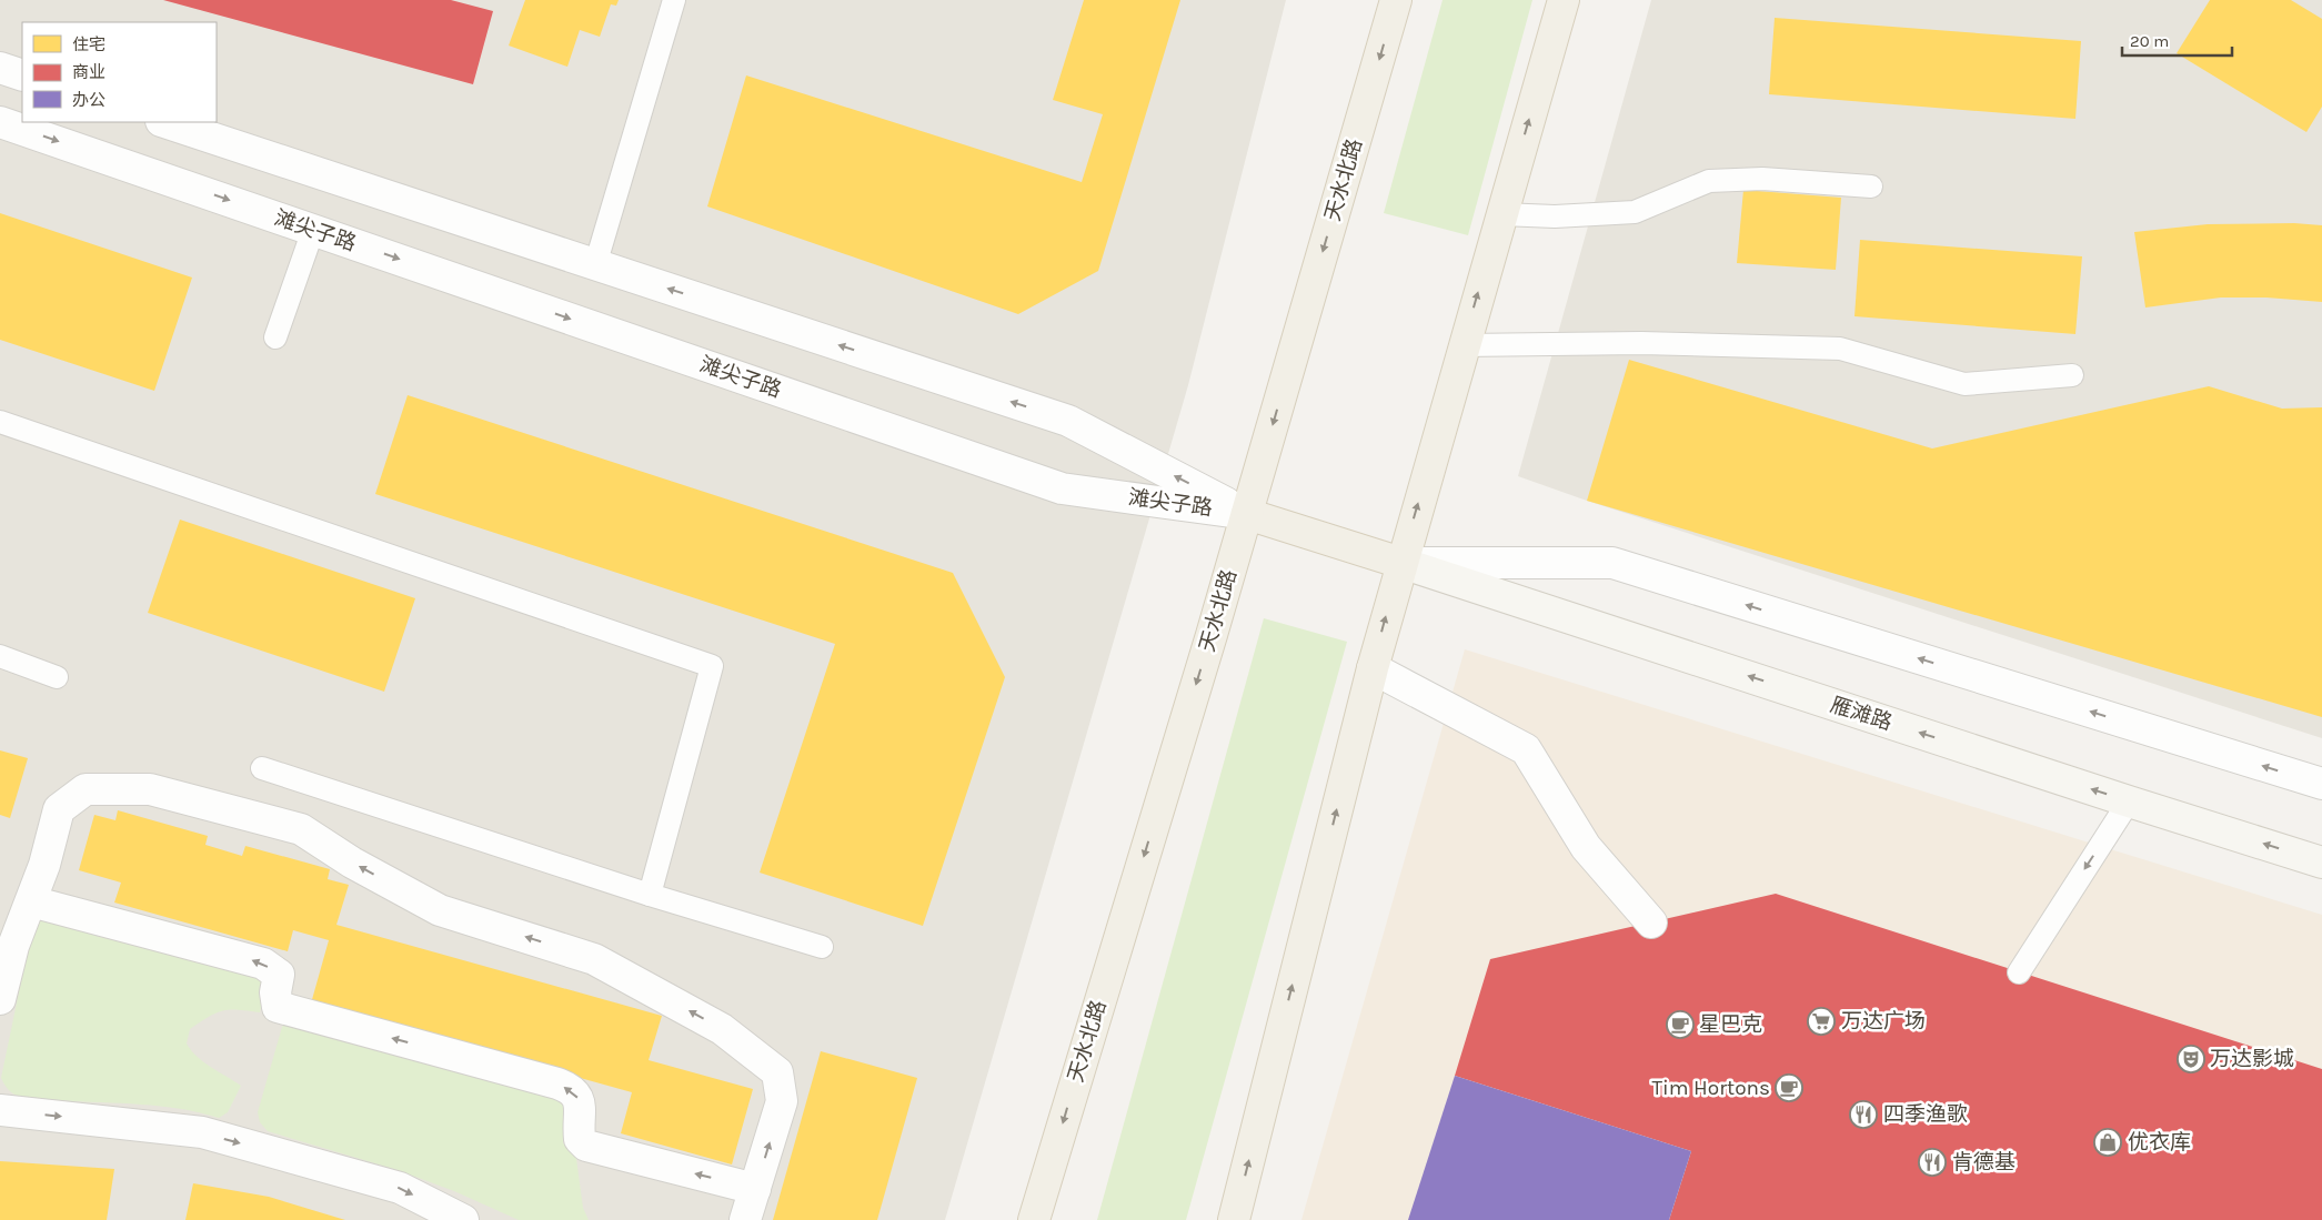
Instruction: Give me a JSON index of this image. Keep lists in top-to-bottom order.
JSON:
{
  "streets": {
    "main road": ["天水北路", "雁滩路"],
    "street": ["滩尖子路"]
  },
  "crossings": [
    ["天水北路", "滩尖子路"]
  ],
  "one_way": ["雁滩路"],
  "places": {
    "supermarket": ["万达广场"],
    "cafe": ["星巴克", "Tim Hortons"],
    "theatre": ["万达影城"],
    "restaurant": ["四季渔歌", "肯德基"],
    "shop": ["优衣库"]
  },
  "legend": ["住宅", "商业", "办公"],
  "scale_bar": "20 m"
}
